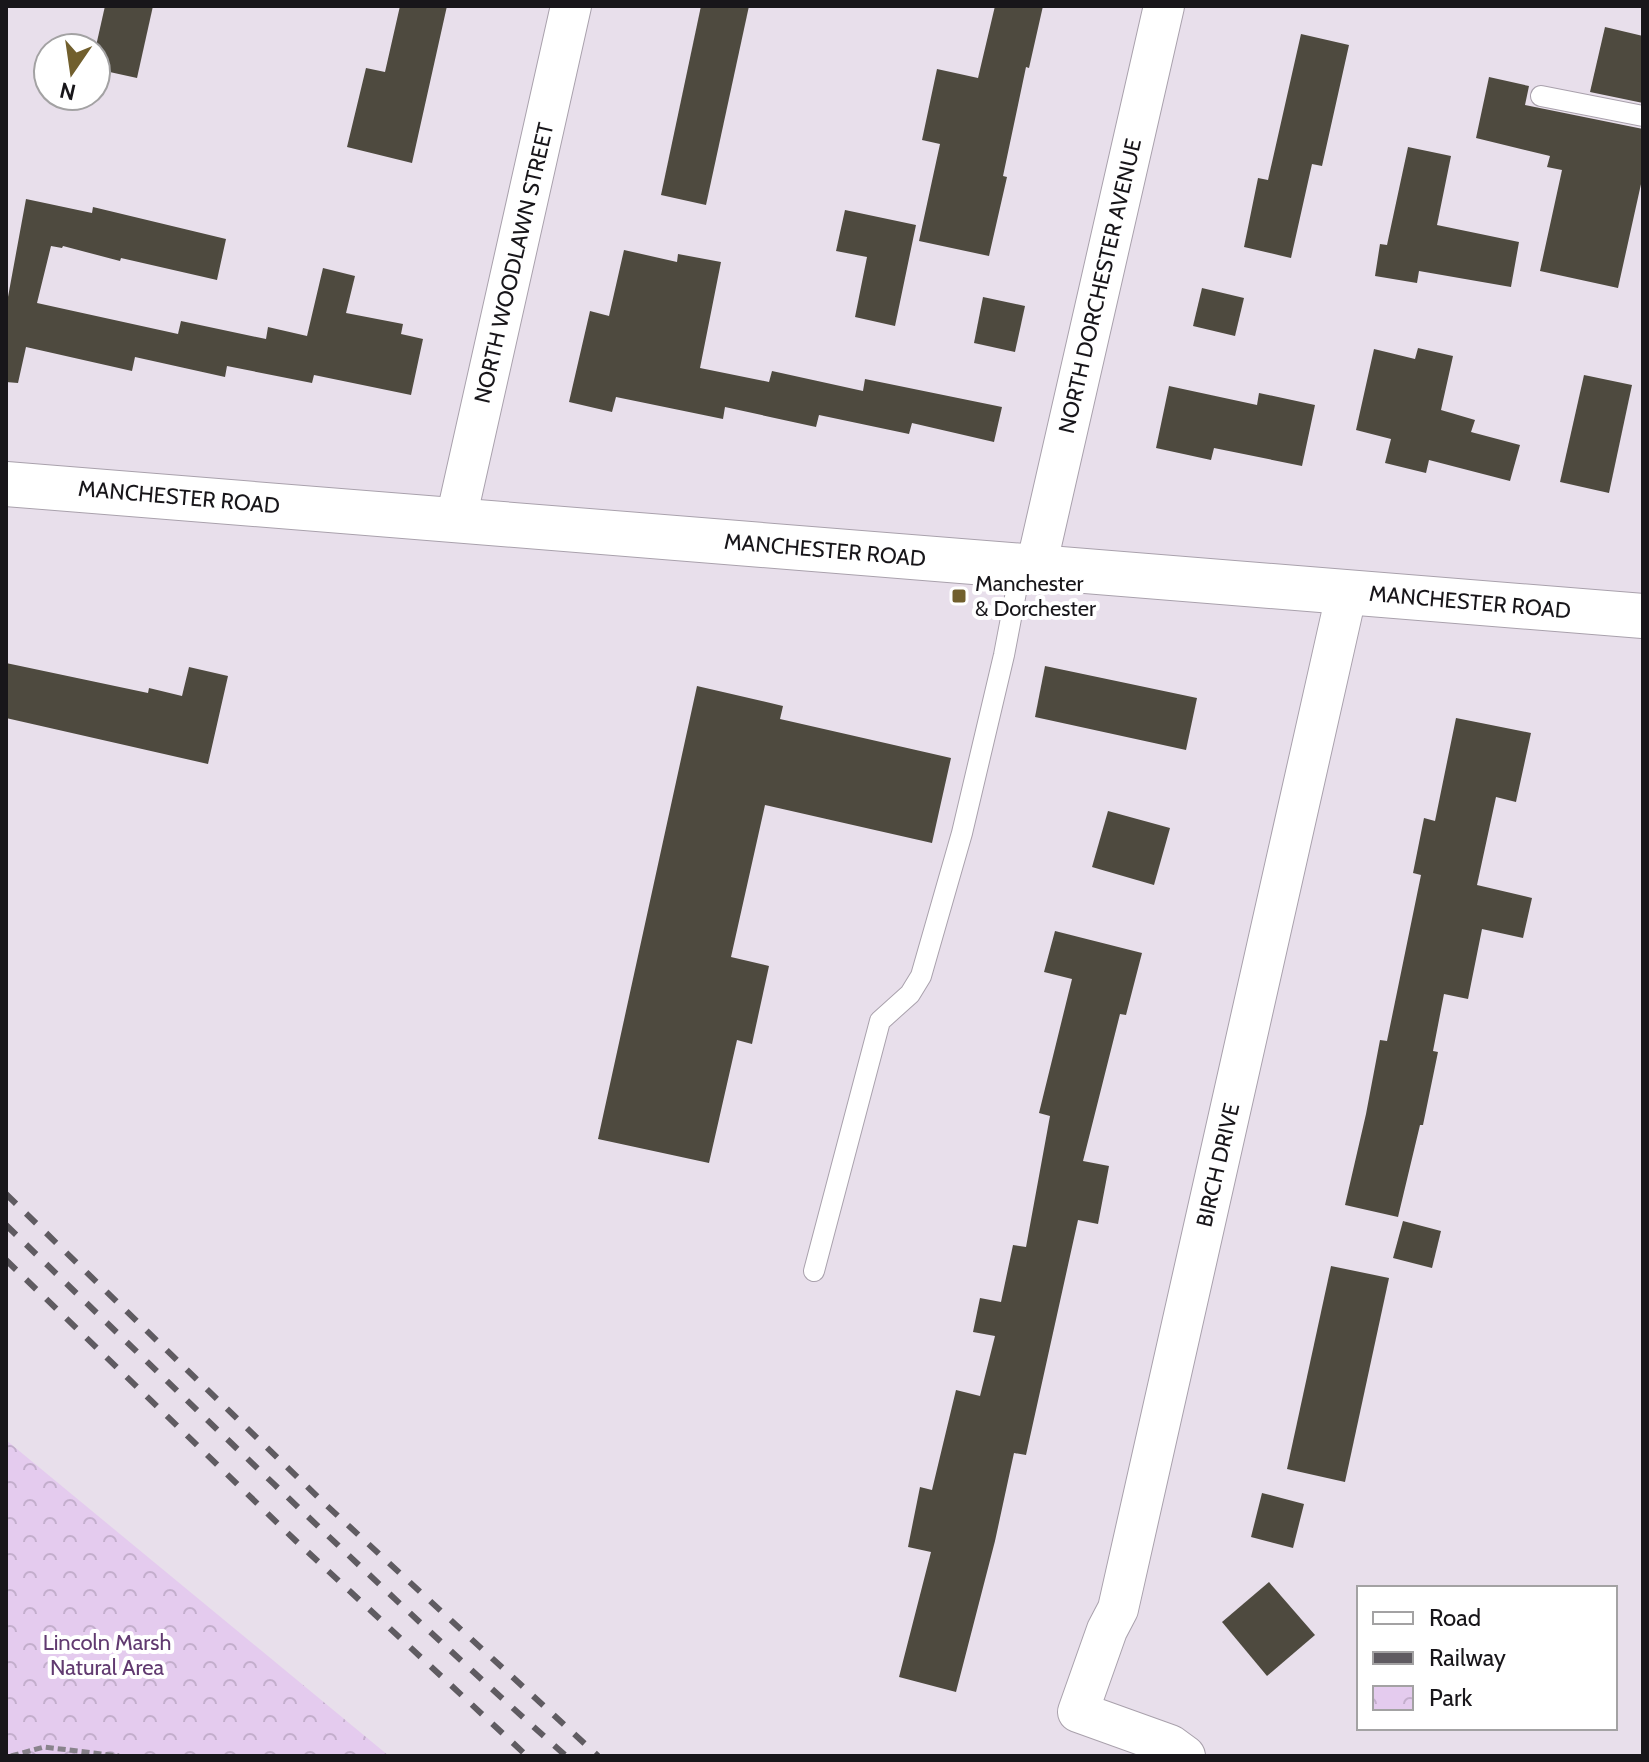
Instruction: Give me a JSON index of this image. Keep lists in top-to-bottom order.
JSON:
{
  "streets": {
    "street": [
      "NORTH WOODLAWN STREET",
      "NORTH DORCHESTER AVENUE",
      "MANCHESTER ROAD",
      "BIRCH DRIVE"
    ]
  },
  "crossings": [
    ["NORTH WOODLAWN STREET", "MANCHESTER ROAD"],
    ["NORTH DORCHESTER AVENUE", "MANCHESTER ROAD"],
    ["MANCHESTER ROAD", "BIRCH DRIVE"]
  ],
  "parks": ["Lincoln Marsh Natural Area"],
  "places": {
    "transit": ["Manchester & Dorchester"]
  },
  "legend": ["Road", "Railway", "Park"],
  "north": "bottom"
}
